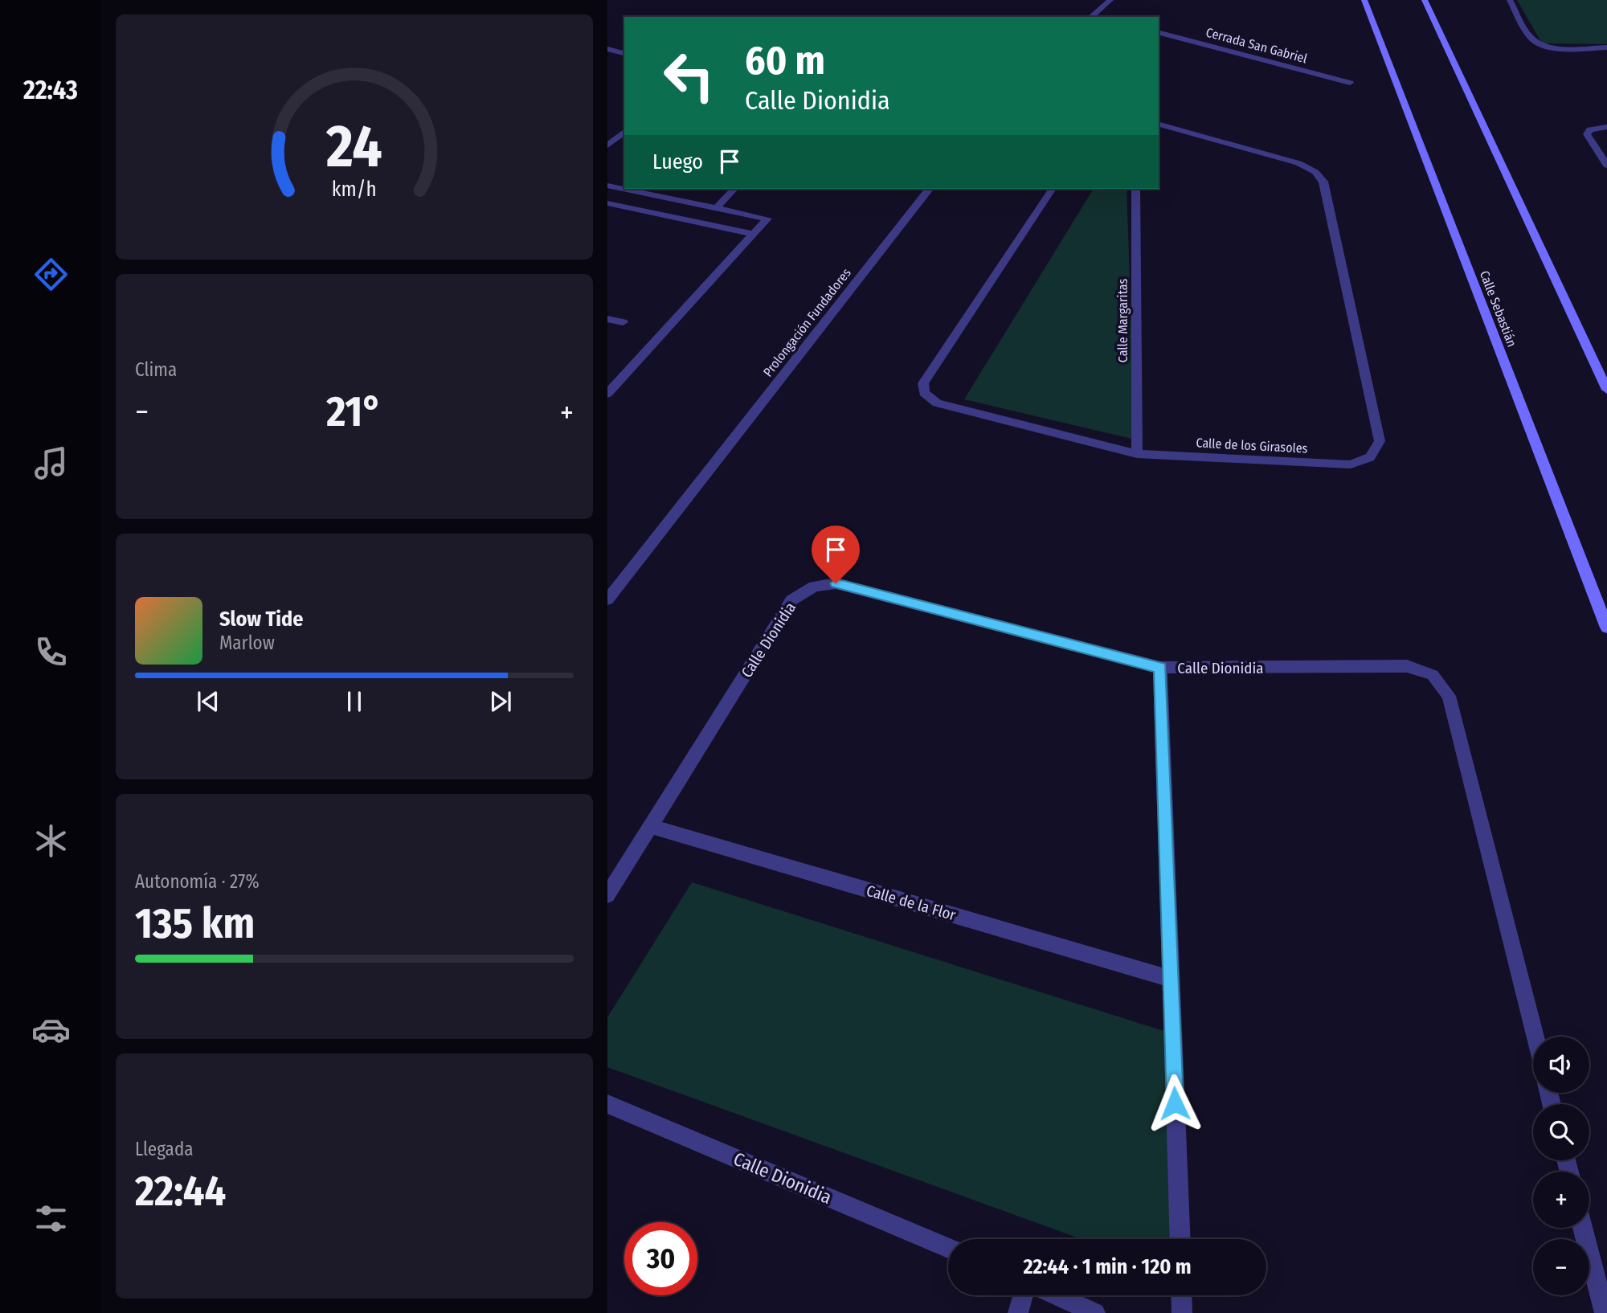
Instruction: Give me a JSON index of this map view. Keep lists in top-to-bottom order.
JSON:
{
  "streets": {
    "main road": ["Calle Sebastián"],
    "street": [
      "Cerrada San Gabriel",
      "Calle Margaritas",
      "Prolongación Fundadores",
      "Calle de los Girasoles",
      "Calle Dionidia",
      "Calle de la Flor"
    ]
  },
  "crossings": [
    ["Calle Margaritas", "Calle de los Girasoles"],
    ["Calle Dionidia", "Calle de la Flor"]
  ],
  "page": {
    "tabs": "22:43",
    "turn": ["60 m", "Calle Dionidia"],
    "then": "Luego",
    "tile": [
      "Clima",
      ["Autonomía · 27%", "135 km"],
      ["Llegada", "22:44"]
    ],
    "heat": ["−", "21°", "+"],
    "song": ["Slow Tide", "Marlow"],
    "map_buttons": ["+", "−"],
    "limit": "30",
    "trip": "22:44 · 1 min · 120 m",
    "gauge": ["24", "km/h"]
  }
}
